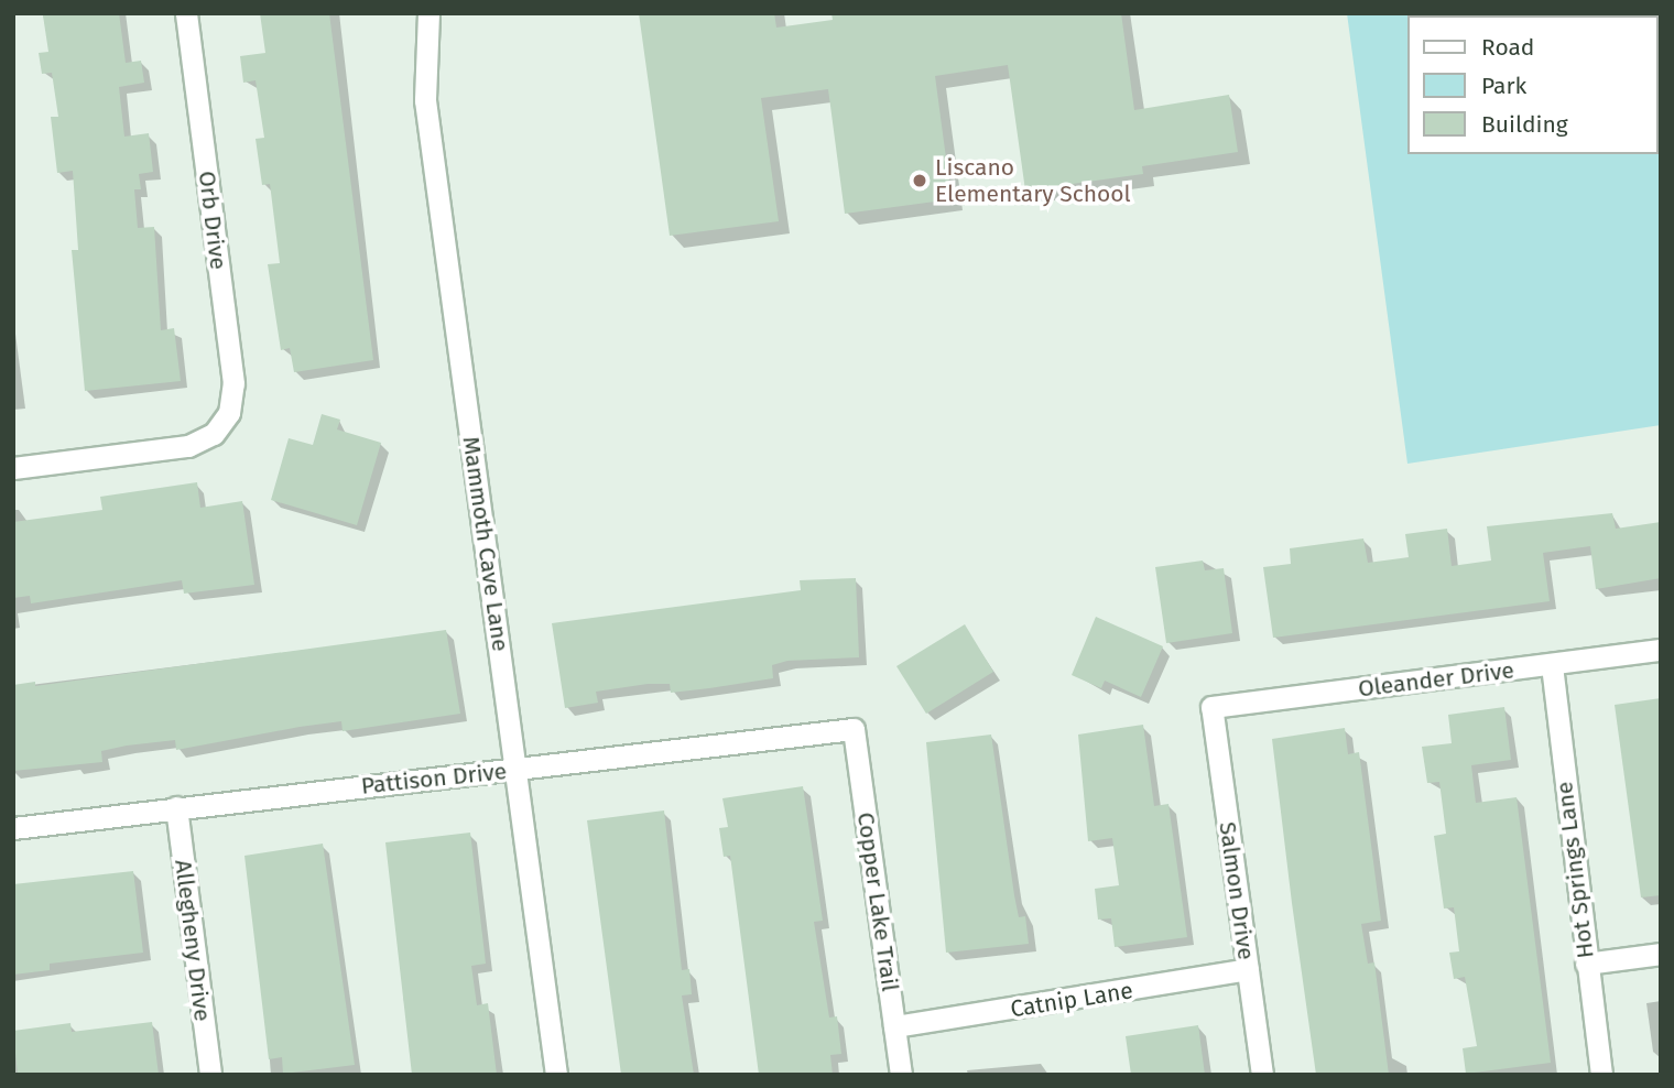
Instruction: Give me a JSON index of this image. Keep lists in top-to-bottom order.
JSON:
{
  "streets": {
    "street": [
      "Orb Drive",
      "Mammoth Cave Lane",
      "Oleander Drive",
      "Pattison Drive",
      "Hot Springs Lane",
      "Salmon Drive",
      "Copper Lake Trail",
      "Allegheny Drive",
      "Catnip Lane"
    ]
  },
  "crossings": [
    ["Mammoth Cave Lane", "Pattison Drive"],
    ["Oleander Drive", "Hot Springs Lane"],
    ["Oleander Drive", "Salmon Drive"],
    ["Pattison Drive", "Copper Lake Trail"],
    ["Pattison Drive", "Allegheny Drive"],
    ["Salmon Drive", "Catnip Lane"],
    ["Copper Lake Trail", "Catnip Lane"]
  ],
  "places": ["Liscano Elementary School"],
  "legend": ["Road", "Park", "Building"]
}
